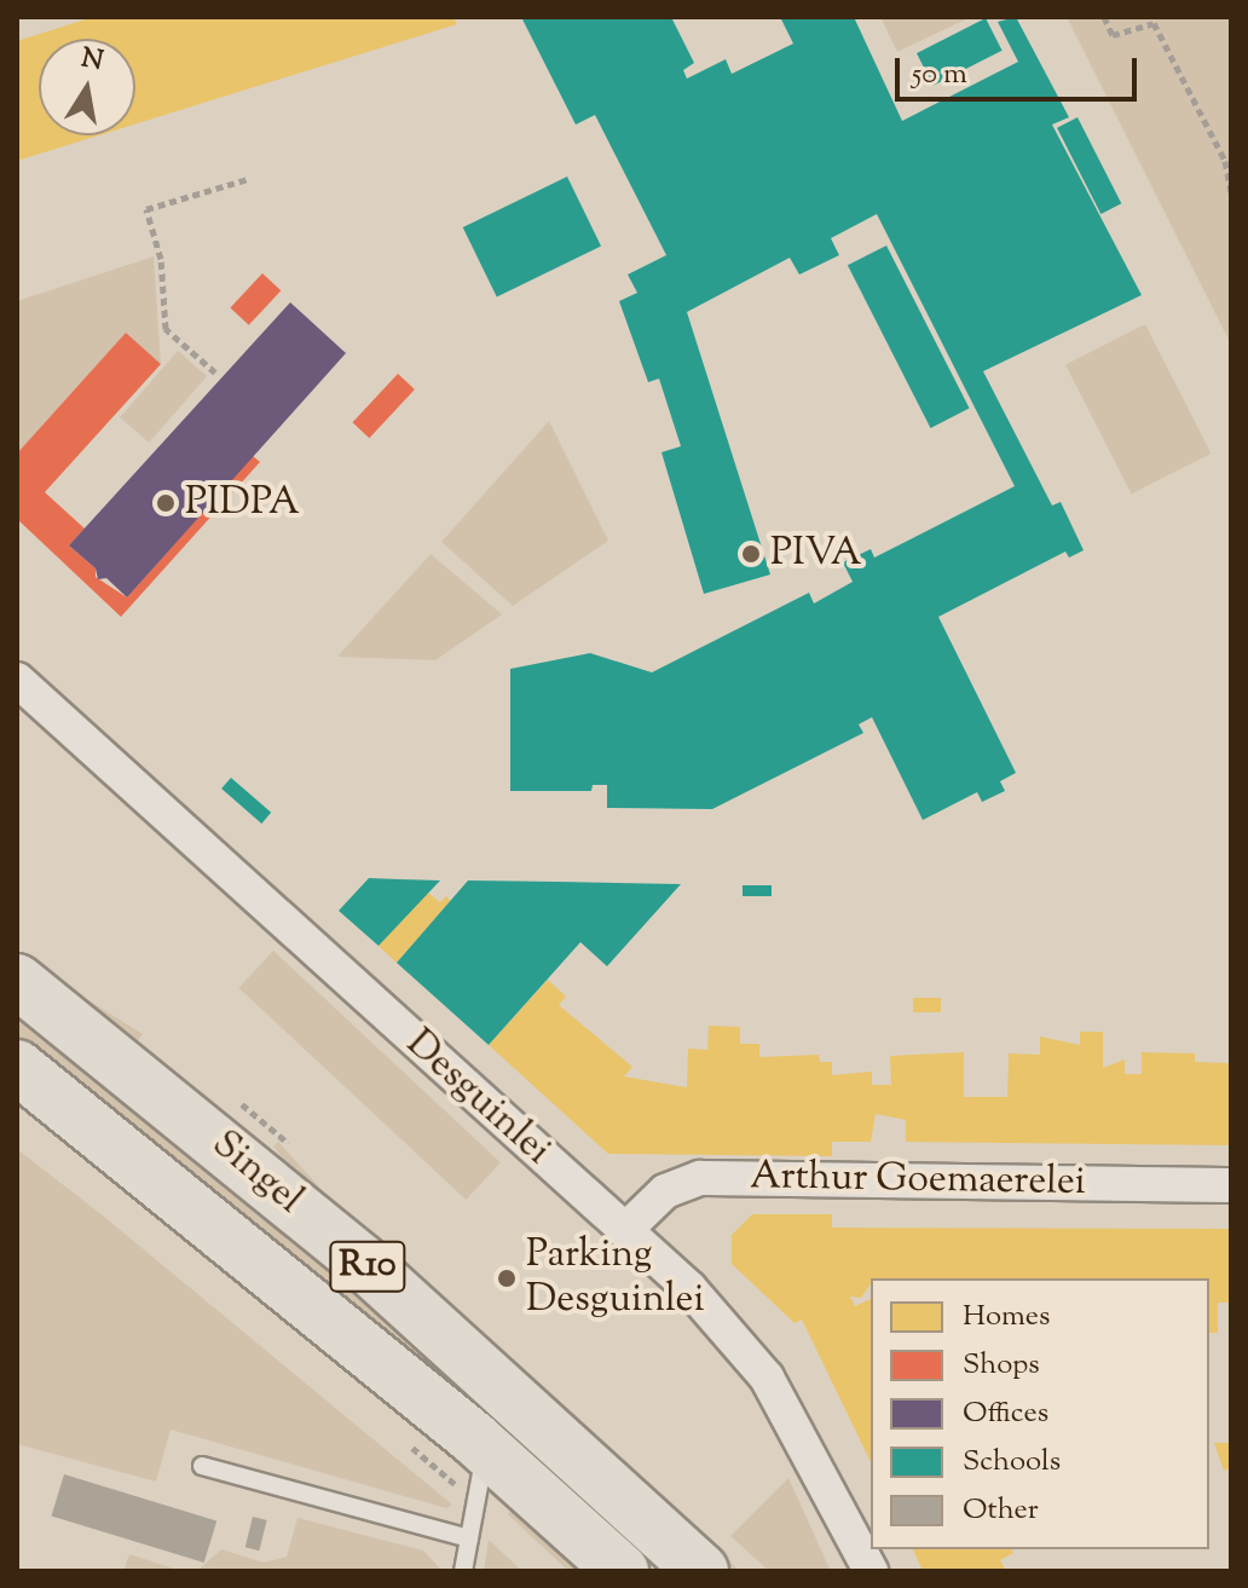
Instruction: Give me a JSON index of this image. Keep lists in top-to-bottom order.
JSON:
{
  "streets": {
    "main road": ["Singel", "R10"],
    "street": ["Desguinlei", "Arthur Goemaerelei"]
  },
  "crossings": [
    ["Desguinlei", "Arthur Goemaerelei"]
  ],
  "places": ["PIDPA", "PIVA", "Parking Desguinlei"],
  "legend": [
    "Homes",
    "Shops",
    "Offices",
    "Schools",
    "Other"
  ],
  "scale_bar": "50 m",
  "north": "top"
}
